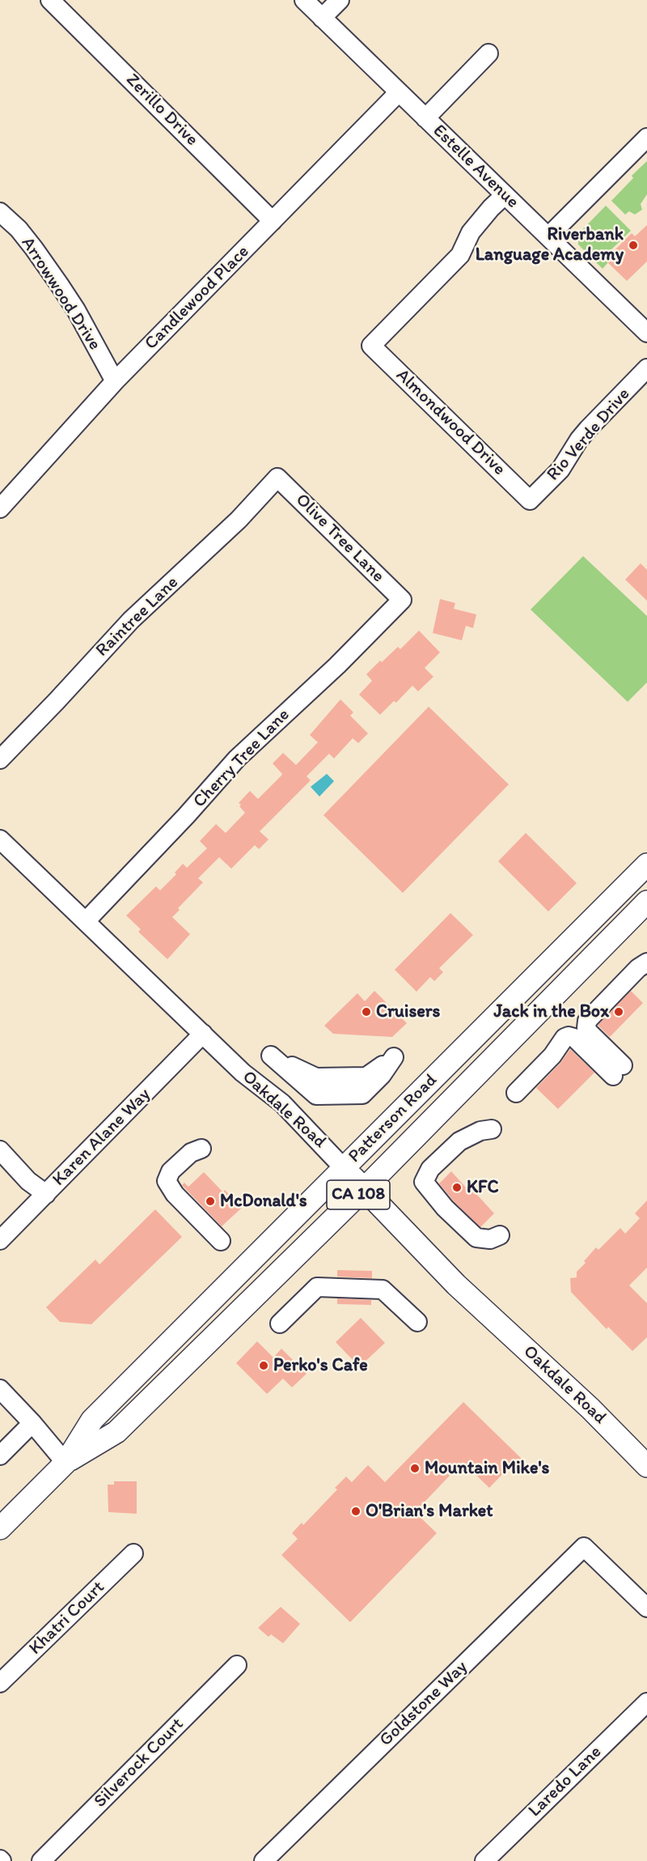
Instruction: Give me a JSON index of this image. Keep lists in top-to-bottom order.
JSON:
{
  "streets": {
    "main road": ["Oakdale Road", "Patterson Road", "CA 108"],
    "street": [
      "Zerillo Drive",
      "Estelle Avenue",
      "Arrowwood Drive",
      "Candlewood Place",
      "Almondwood Drive",
      "Rio Verde Drive",
      "Olive Tree Lane",
      "Raintree Lane",
      "Cherry Tree Lane",
      "Karen Alane Way",
      "Khatri Court",
      "Goldstone Way",
      "Silverock Court",
      "Laredo Lane"
    ]
  },
  "crossings": [
    ["Zerillo Drive", "Candlewood Place"],
    ["Estelle Avenue", "Candlewood Place"],
    ["Estelle Avenue", "Almondwood Drive"],
    ["Arrowwood Drive", "Candlewood Place"],
    ["Almondwood Drive", "Rio Verde Drive"],
    ["Olive Tree Lane", "Raintree Lane"],
    ["Olive Tree Lane", "Cherry Tree Lane"],
    ["Cherry Tree Lane", "Oakdale Road"],
    ["Oakdale Road", "Patterson Road"],
    ["Oakdale Road", "Karen Alane Way"]
  ],
  "places": [
    "Riverbank Language Academy",
    "Cruisers",
    "Jack in the Box",
    "KFC",
    "McDonald's",
    "Perko's Cafe",
    "Mountain Mike's",
    "O'Brian's Market"
  ]
}
